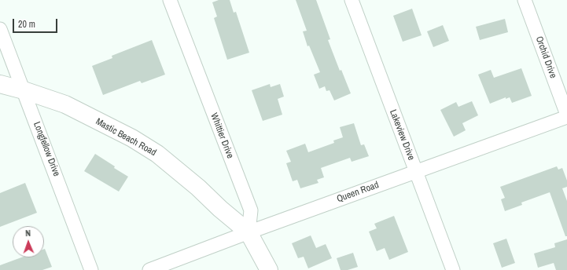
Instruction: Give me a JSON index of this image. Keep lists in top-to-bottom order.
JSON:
{
  "streets": {
    "street": [
      "Orchid Drive",
      "Lakeview Drive",
      "Whittier Drive",
      "Mastic Beach Road",
      "Longfellow Drive",
      "Queen Road"
    ]
  },
  "crossings": [
    ["Lakeview Drive", "Queen Road"],
    ["Whittier Drive", "Mastic Beach Road"],
    ["Whittier Drive", "Queen Road"],
    ["Mastic Beach Road", "Longfellow Drive"],
    ["Mastic Beach Road", "Queen Road"]
  ],
  "scale_bar": "20 m",
  "north": "top"
}
